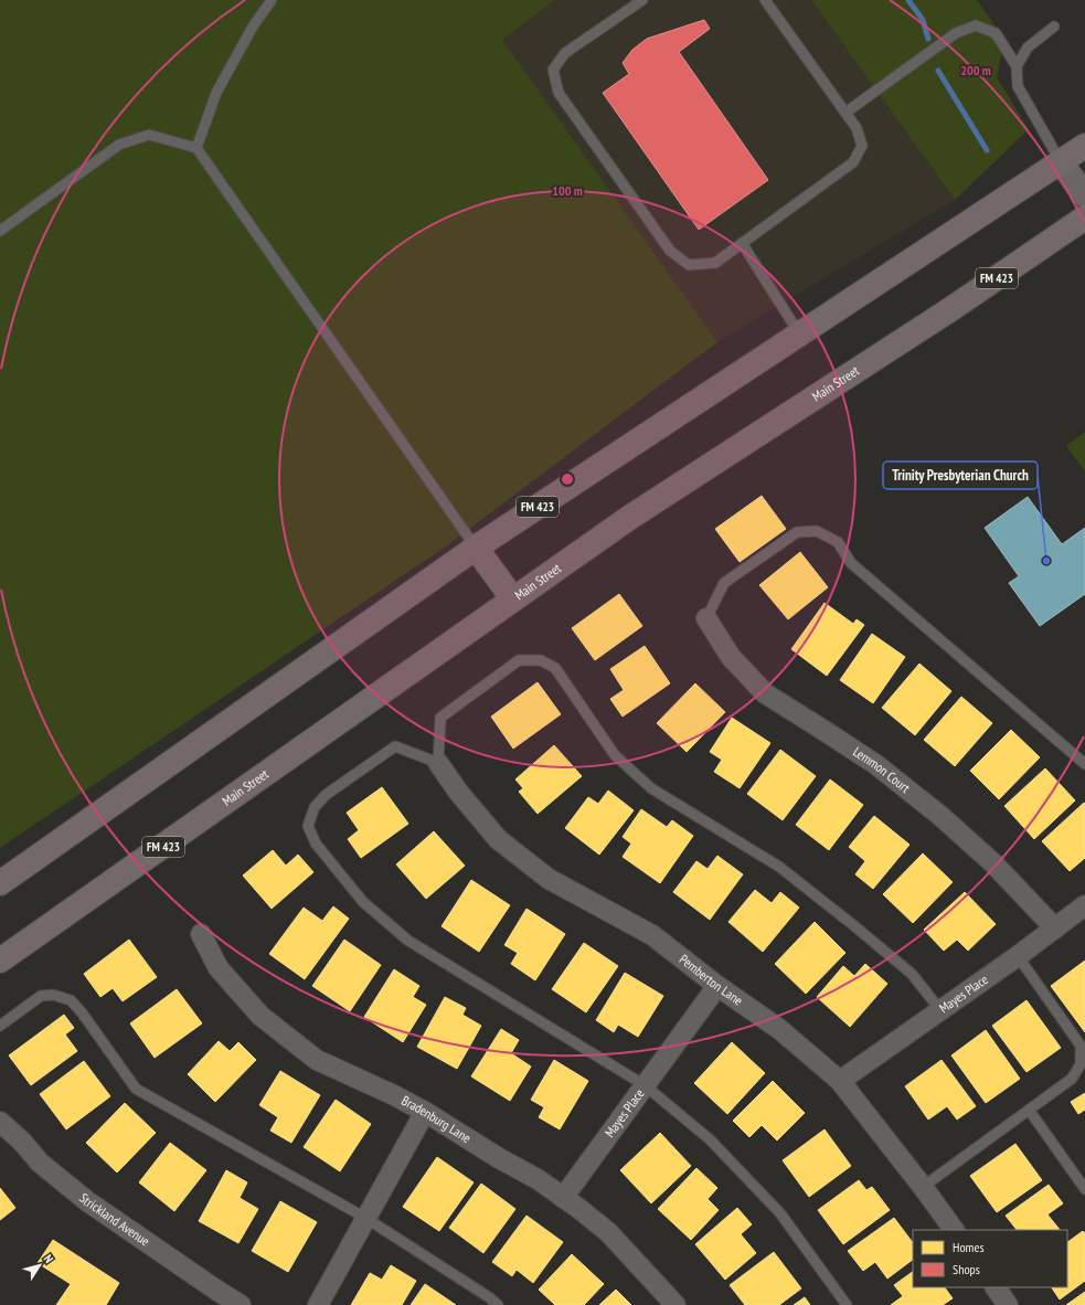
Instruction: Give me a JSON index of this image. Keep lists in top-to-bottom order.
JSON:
{
  "streets": {
    "main road": ["FM 423", "Main Street"],
    "street": [
      "Lemmon Court",
      "Pemberton Lane",
      "Mayes Place",
      "Bradenburg Lane",
      "Strickland Avenue"
    ]
  },
  "crossings": [
    ["Lemmon Court", "Mayes Place"],
    ["Pemberton Lane", "Mayes Place"],
    ["Mayes Place", "Bradenburg Lane"]
  ],
  "places": ["Trinity Presbyterian Church"],
  "legend": ["Homes", "Shops"],
  "north": "top right",
  "rings": ["200 m", "100 m"]
}
